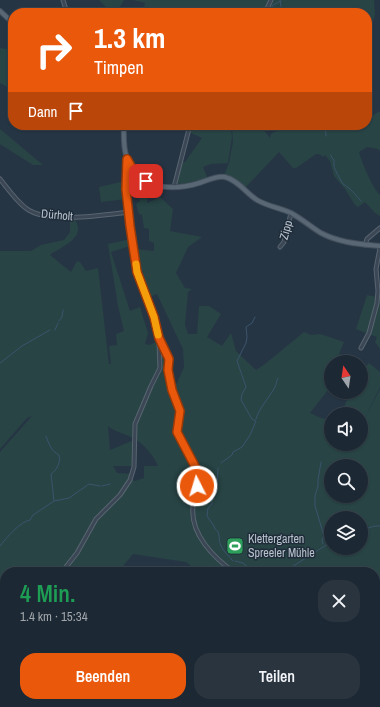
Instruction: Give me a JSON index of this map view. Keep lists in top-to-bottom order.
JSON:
{
  "streets": {
    "street": ["Dürholt", "Zipp"]
  },
  "places": {
    "sports": ["Klettergarten Spreeler Mühle"]
  },
  "north": "top",
  "page": {
    "turn": ["1.3 km", "Timpen"],
    "then": "Dann",
    "heading": ["4 Min.", "1.4 km · 15:34"],
    "buttons": ["Beenden", "Teilen"]
  }
}
